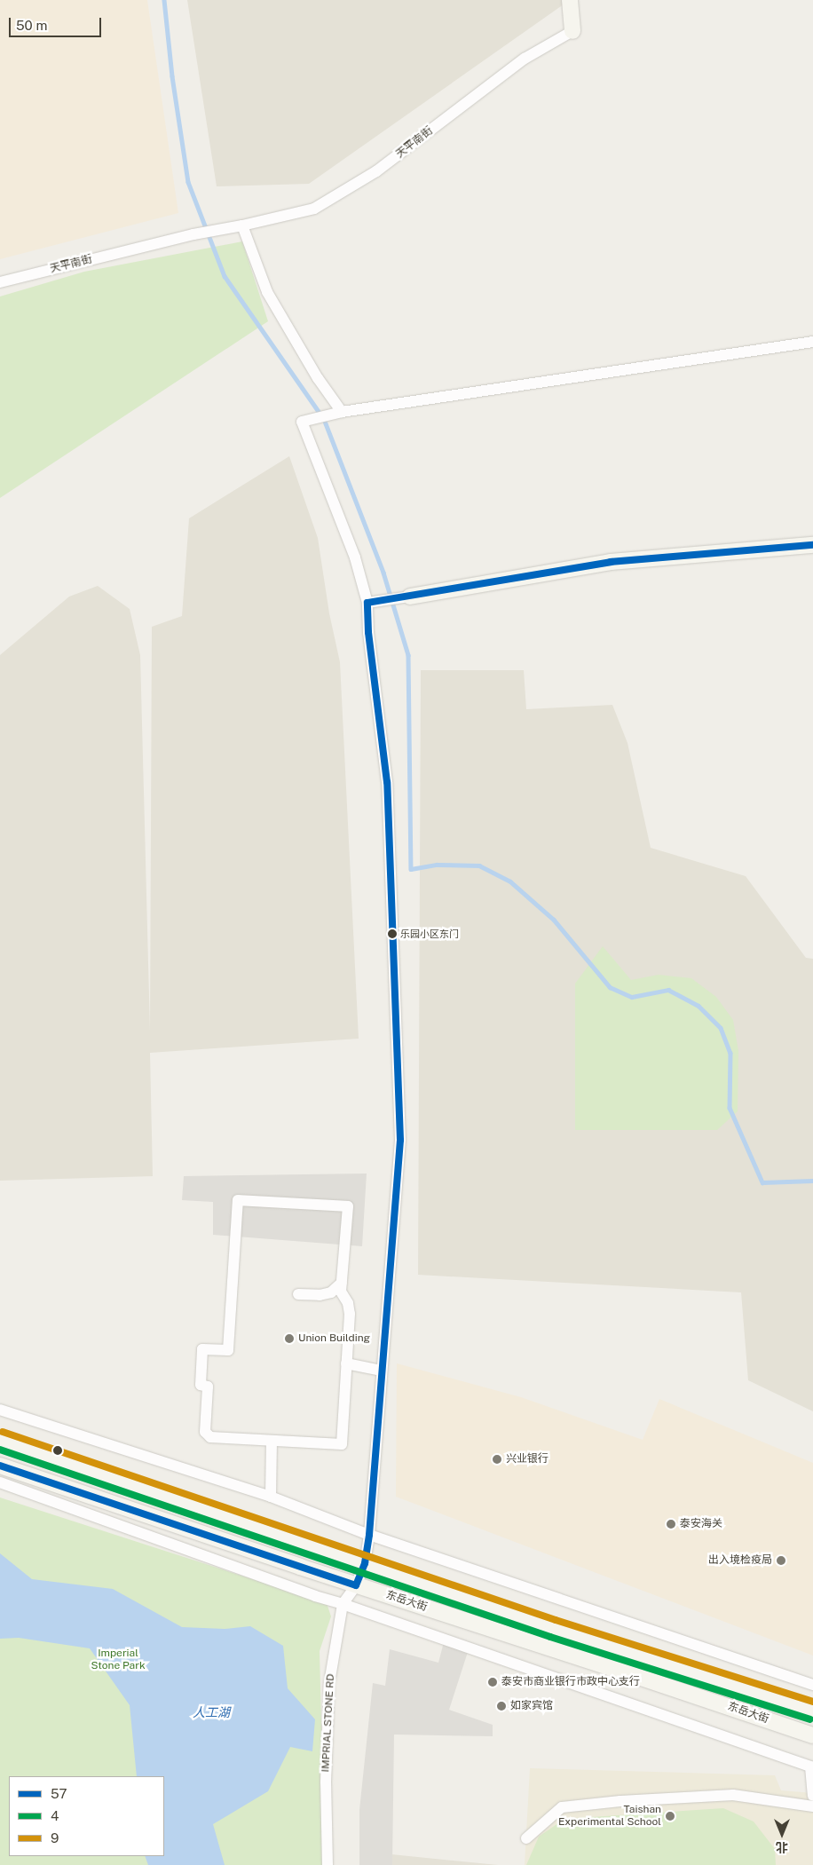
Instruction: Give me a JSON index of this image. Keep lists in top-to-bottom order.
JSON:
{
  "streets": {
    "main road": ["东岳大街"],
    "street": ["天平南街", "IMPRIAL STONE RD"]
  },
  "crossings": [
    ["东岳大街", "IMPRIAL STONE RD"]
  ],
  "water": ["人工湖"],
  "parks": ["Imperial Stone Park"],
  "places": [
    "乐园小区东门",
    "Union Building",
    "兴业银行",
    "泰安海关",
    "出入境检疫局",
    "泰安市商业银行市政中心支行",
    "如家宾馆",
    "Taishan Experimental School"
  ],
  "lines": ["transit line 57", "transit line 9", "transit line 4"],
  "legend": ["57", "4", "9"],
  "scale_bar": "50 m",
  "north": "bottom"
}
